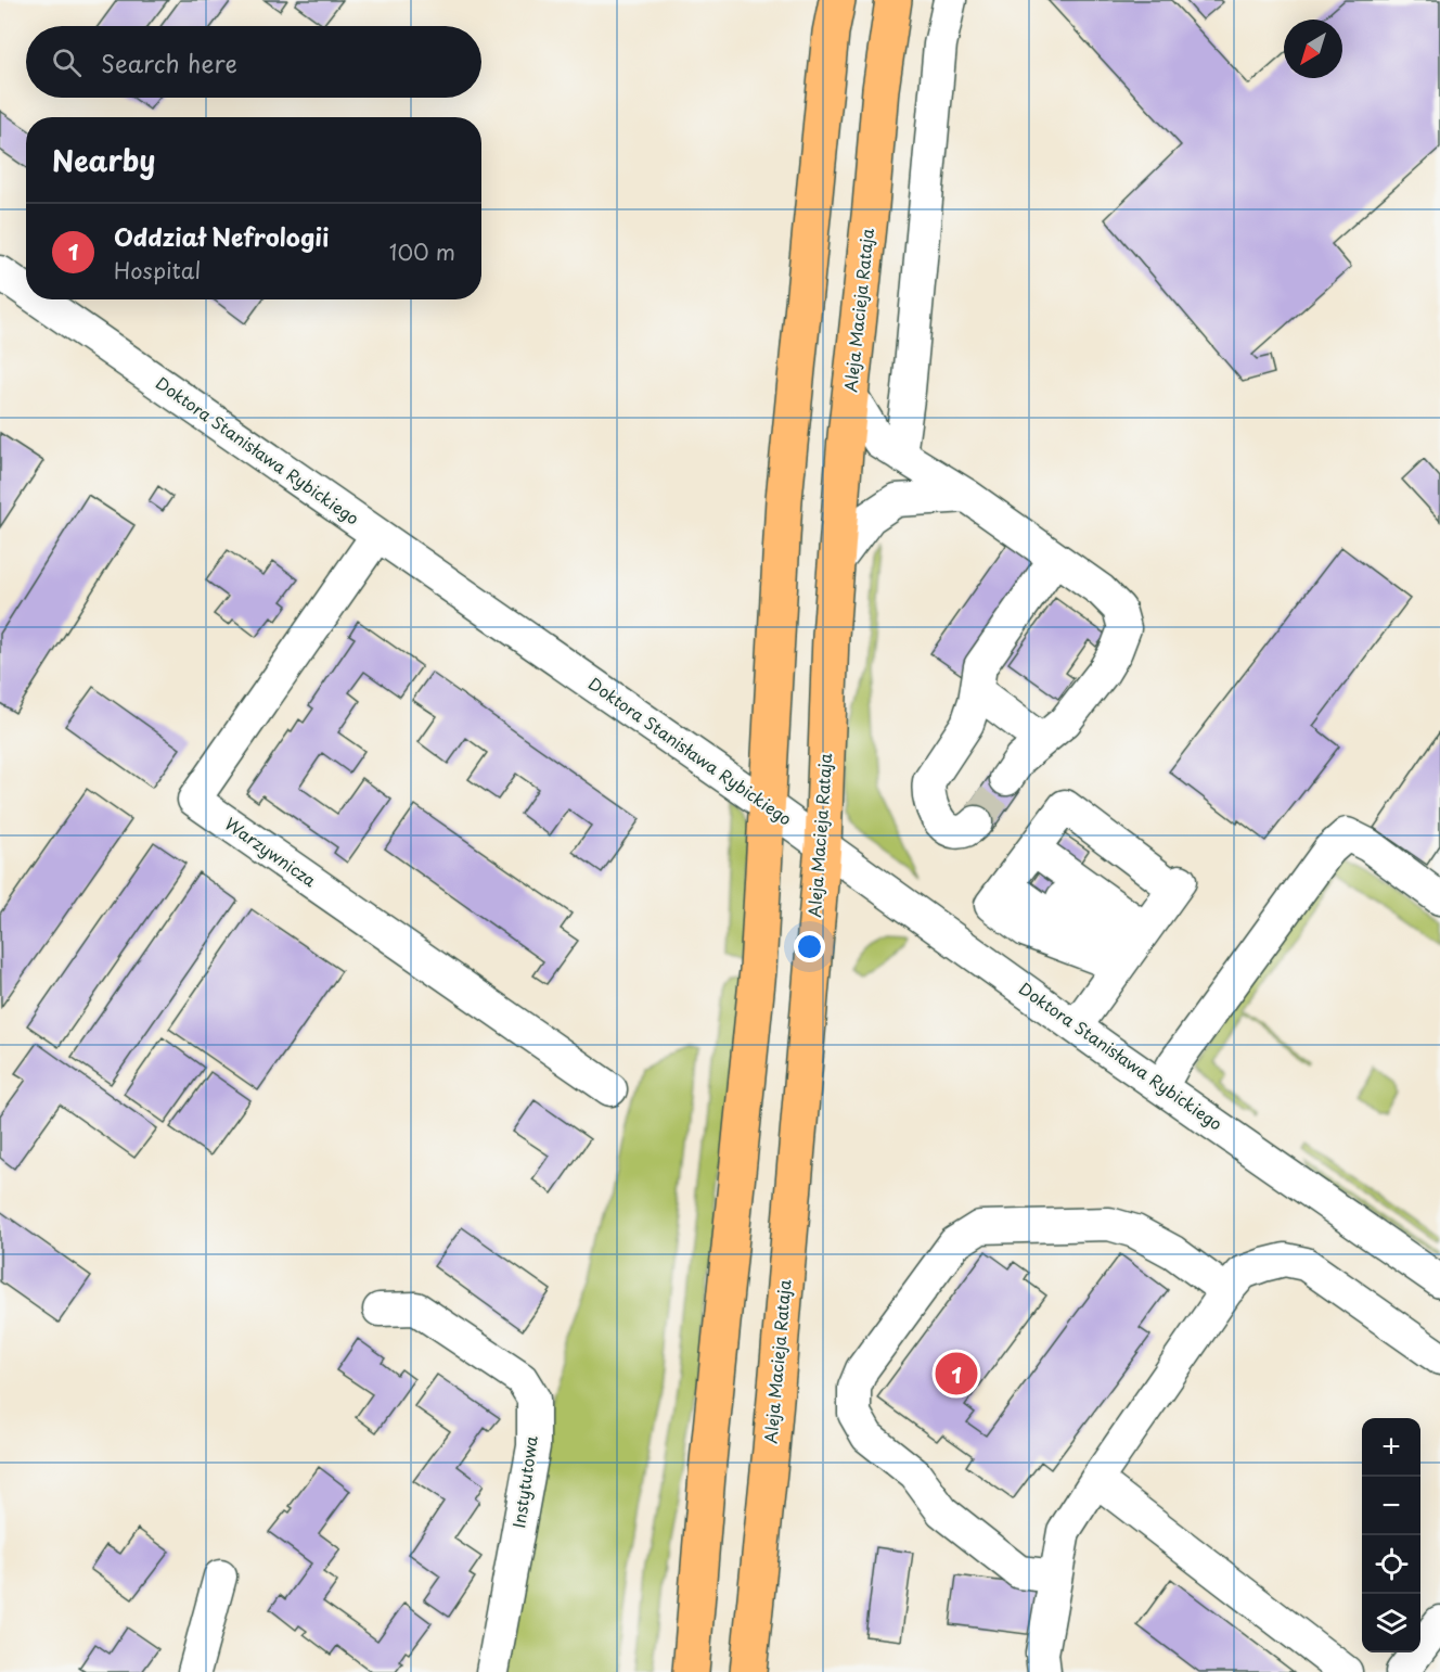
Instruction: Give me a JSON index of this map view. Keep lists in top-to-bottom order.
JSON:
{
  "streets": {
    "main road": ["Aleja Macieja Rataja"],
    "street": ["Doktora Stanisława Rybickiego", "Warzywnicza", "Instytutowa"]
  },
  "crossings": [
    ["Aleja Macieja Rataja", "Doktora Stanisława Rybickiego"],
    ["Doktora Stanisława Rybickiego", "Warzywnicza"]
  ],
  "north": "bottom left",
  "page": {
    "search": "Search here",
    "heading": "Nearby",
    "list": [
      {
        "mark": "1",
        "name": "Oddział Nefrologii",
        "note": "Hospital",
        "value": "100 m"
      }
    ],
    "pins": "1",
    "map_buttons": ["+", "−"]
  }
}
